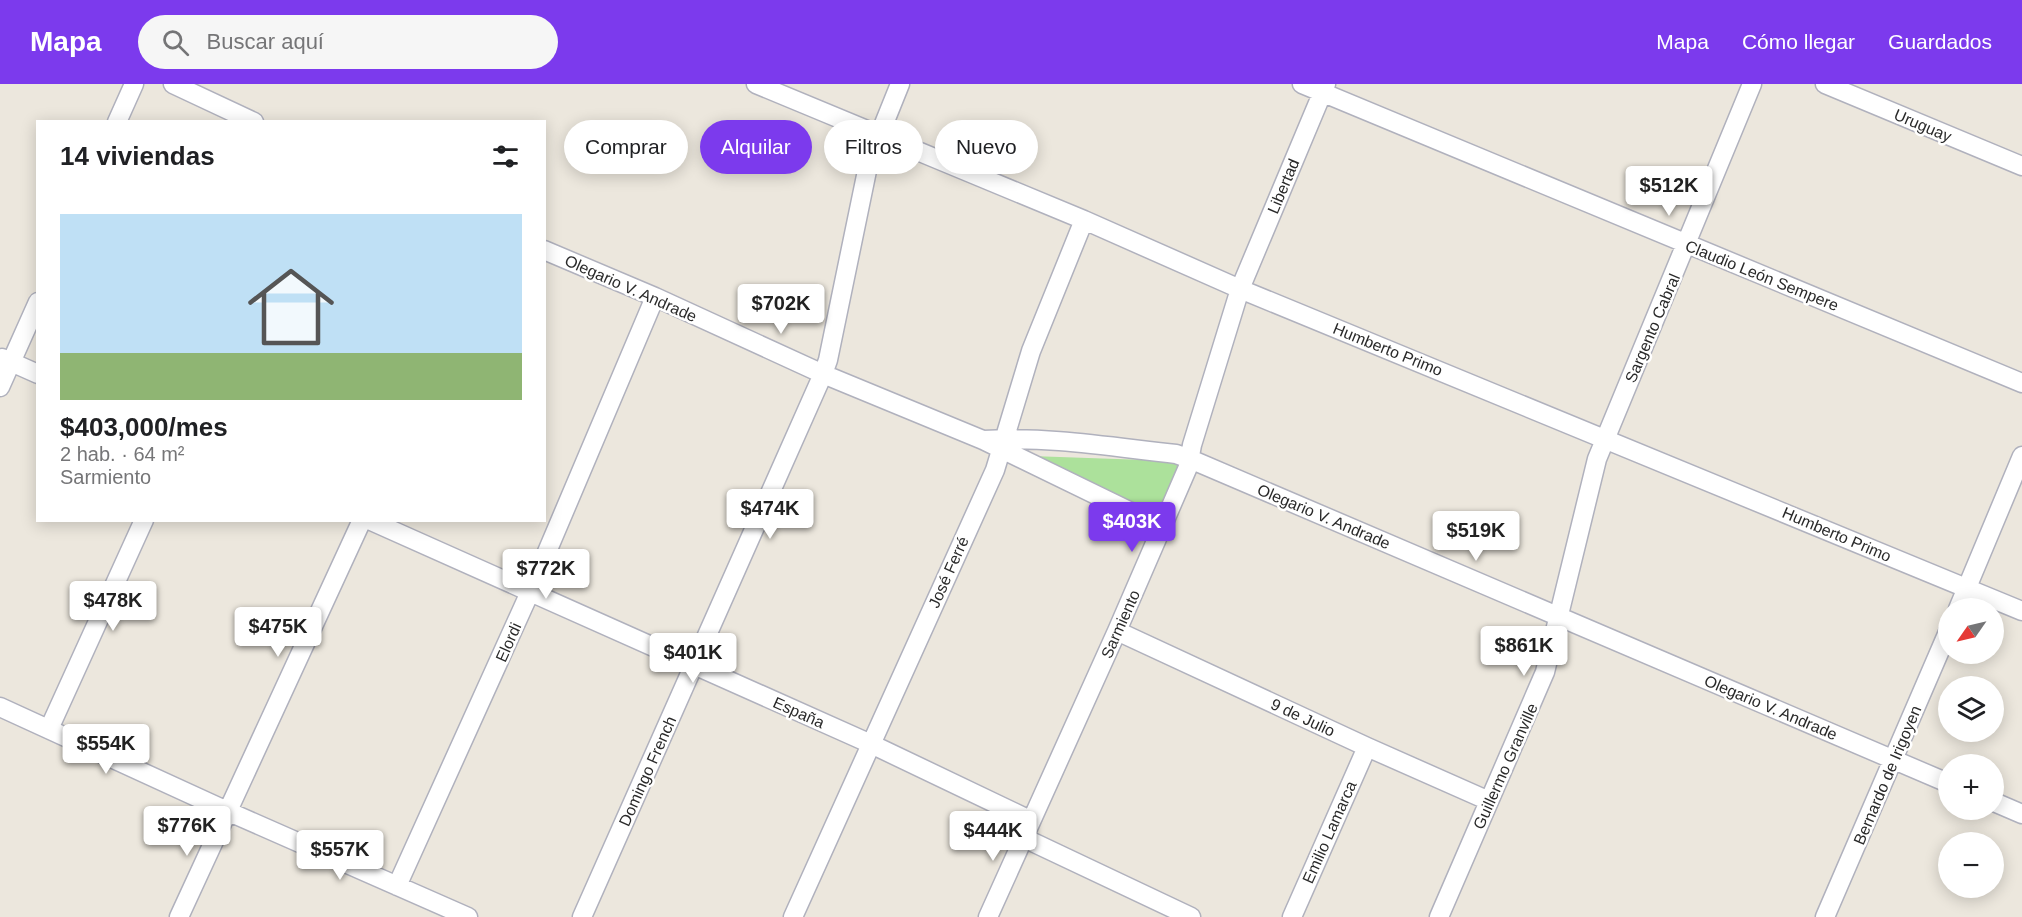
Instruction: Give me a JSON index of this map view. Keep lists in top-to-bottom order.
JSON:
{
  "streets": {
    "street": [
      "Uruguay",
      "Libertad",
      "Claudio León Sempere",
      "Olegario V. Andrade",
      "Sargento Cabral",
      "Humberto Primo",
      "José Ferré",
      "Sarmiento",
      "Elordi",
      "España",
      "9 de Julio",
      "Guillermo Granville",
      "Domingo French",
      "Bernardo de Irigoyen",
      "Emilio Lamarca"
    ]
  },
  "crossings": [
    ["Libertad", "Claudio León Sempere"],
    ["Libertad", "Humberto Primo"],
    ["Libertad", "Sarmiento"],
    ["Claudio León Sempere", "Sargento Cabral"],
    ["Olegario V. Andrade", "José Ferré"],
    ["Olegario V. Andrade", "Sarmiento"],
    ["Olegario V. Andrade", "Elordi"],
    ["Olegario V. Andrade", "Guillermo Granville"],
    ["Olegario V. Andrade", "Domingo French"],
    ["Olegario V. Andrade", "Bernardo de Irigoyen"],
    ["Sargento Cabral", "Humberto Primo"],
    ["Sargento Cabral", "Guillermo Granville"],
    ["Humberto Primo", "José Ferré"],
    ["Humberto Primo", "Sarmiento"],
    ["Humberto Primo", "Guillermo Granville"],
    ["José Ferré", "España"],
    ["Sarmiento", "España"],
    ["Sarmiento", "9 de Julio"],
    ["Elordi", "España"],
    ["España", "Domingo French"],
    ["9 de Julio", "Guillermo Granville"],
    ["9 de Julio", "Emilio Lamarca"]
  ],
  "north": "bottom left",
  "page": {
    "header": "Mapa",
    "search": "Buscar aquí",
    "nav": ["Mapa", "Cómo llegar", "Guardados"],
    "chip": [
      "Comprar",
      "Alquilar",
      "Filtros",
      "Nuevo"
    ],
    "heading": "14 viviendas",
    "price": [
      "$512K",
      "$702K",
      "$474K",
      "$403K",
      "$519K",
      "$772K",
      "$478K",
      "$475K",
      "$861K",
      "$401K",
      "$554K",
      "$776K",
      "$444K",
      "$557K"
    ],
    "list": [
      {
        "name": "$403,000/mes",
        "note": "2 hab. · 64 m² · Sarmiento"
      }
    ],
    "map_buttons": ["+", "−"]
  }
}
